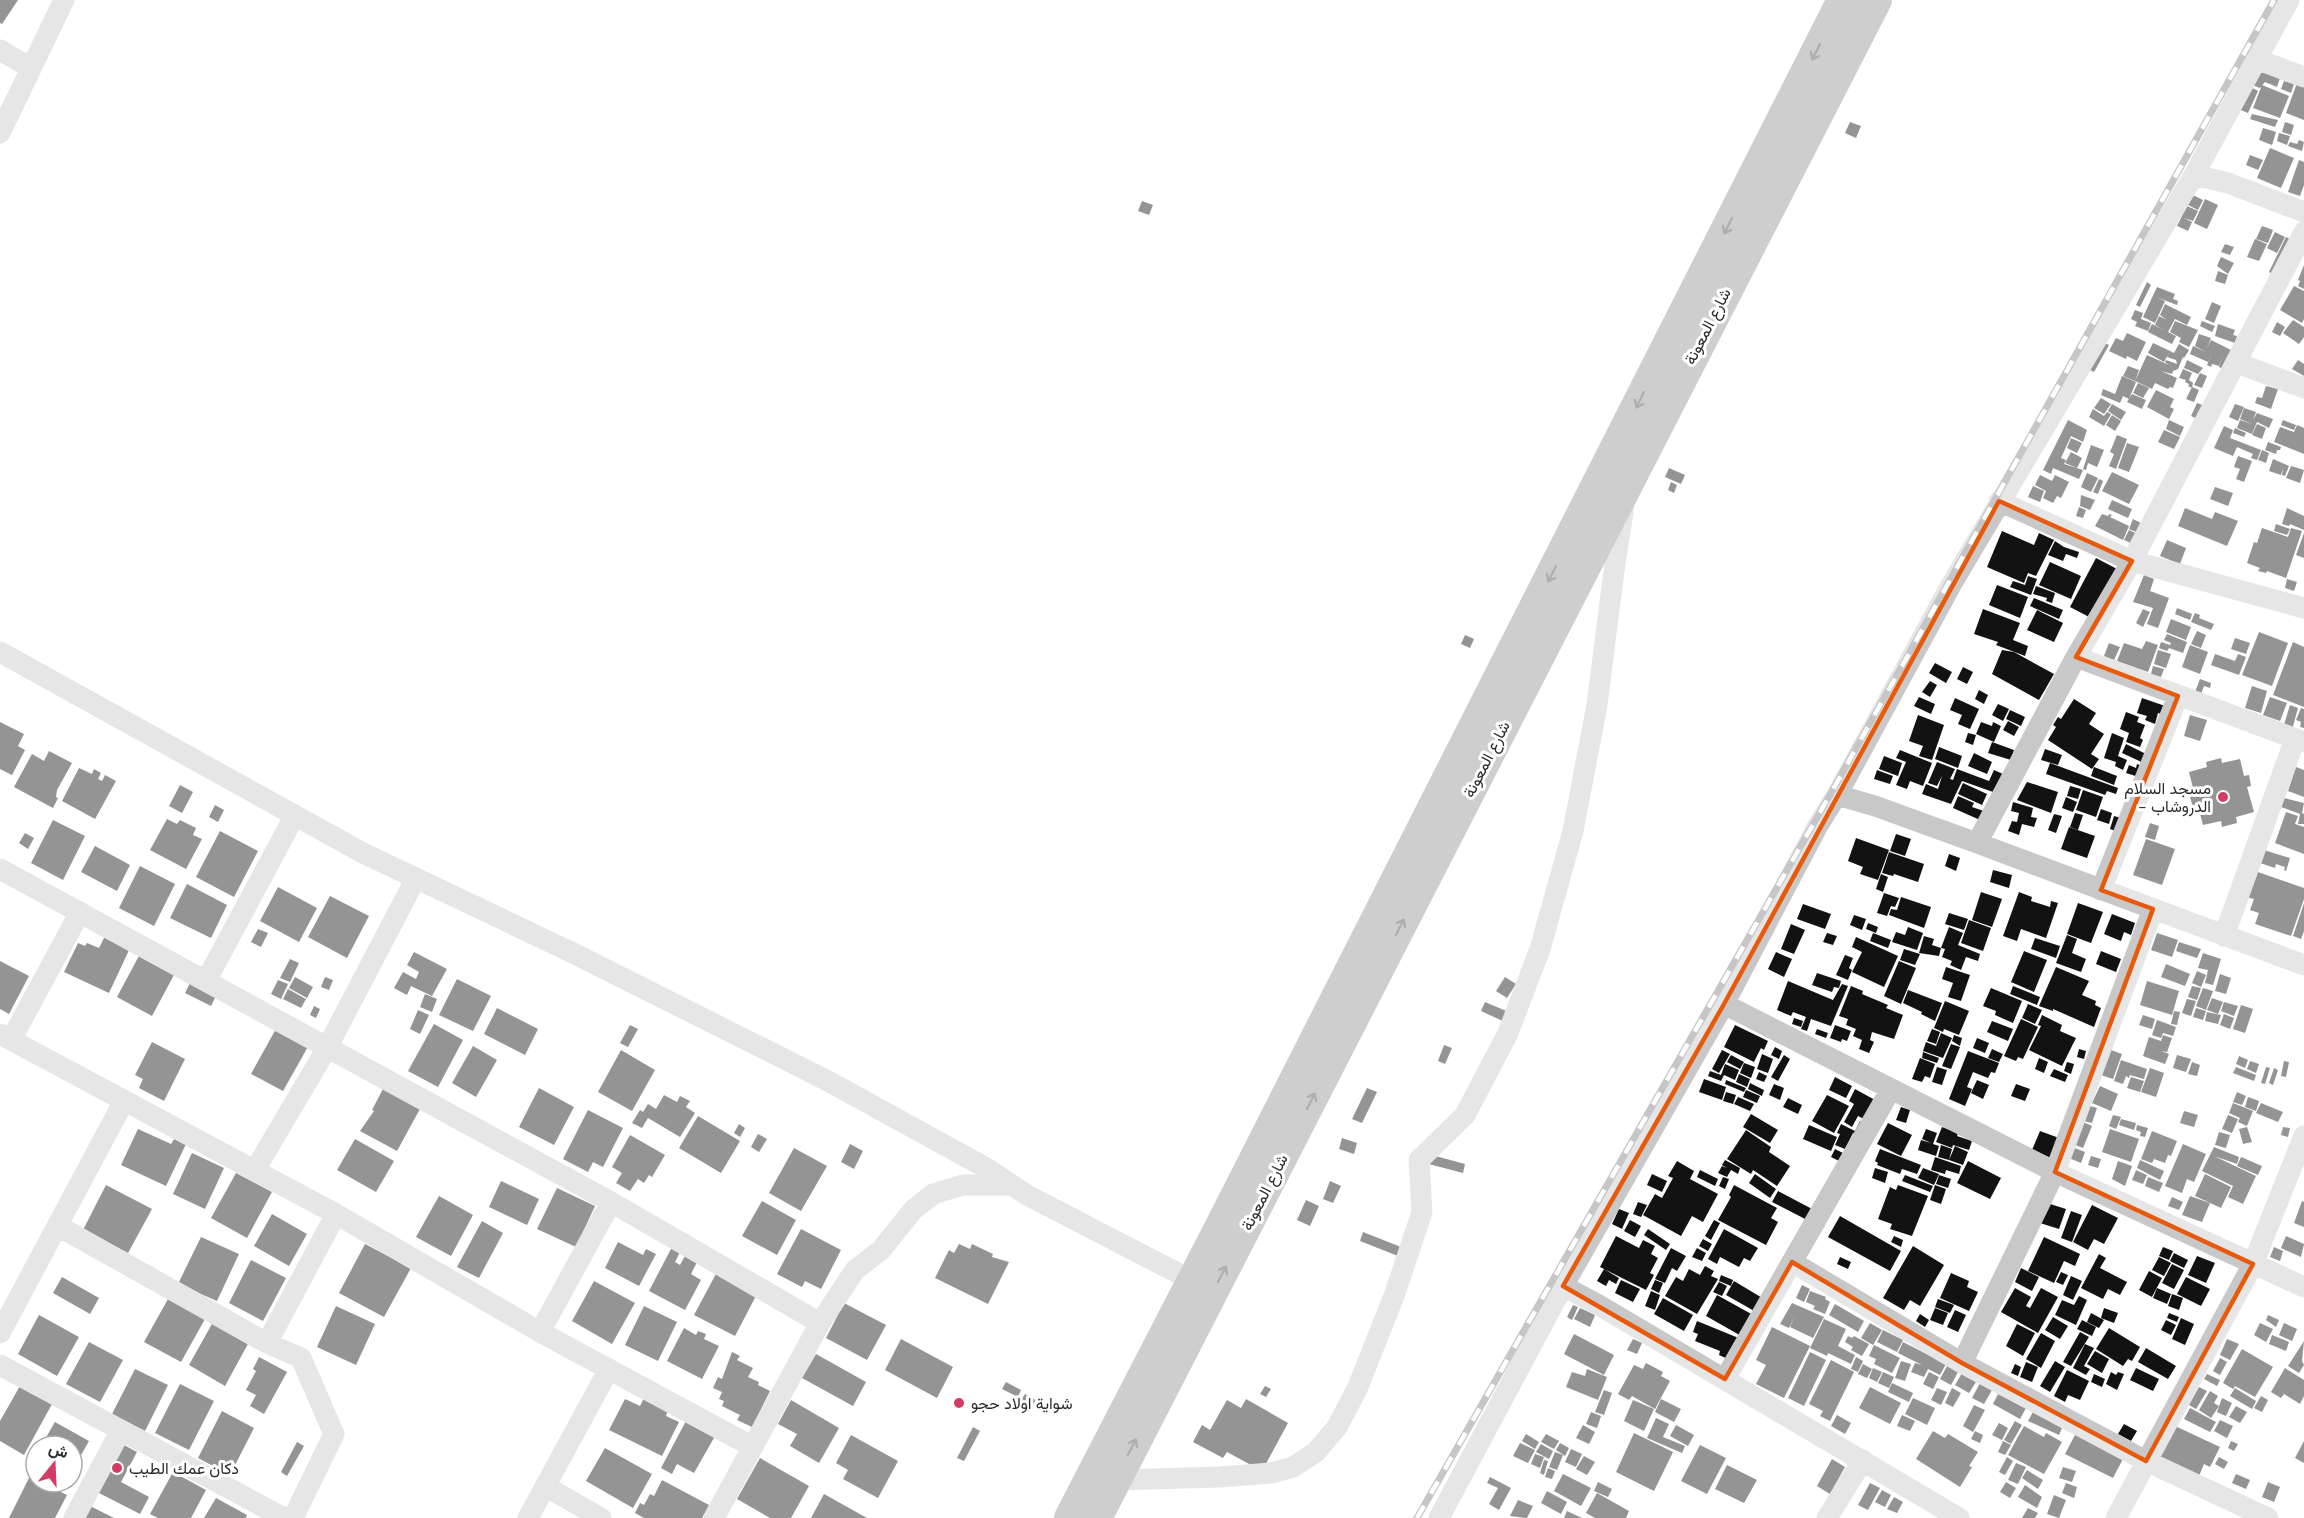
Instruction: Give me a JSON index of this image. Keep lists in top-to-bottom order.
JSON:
{
  "streets": {
    "highway": ["شارع المعونة"]
  },
  "places": ["مسجد السلام - الدروشاب", "شواية اولاد حجو", "دكان عمك الطيب"],
  "north": "top"
}
